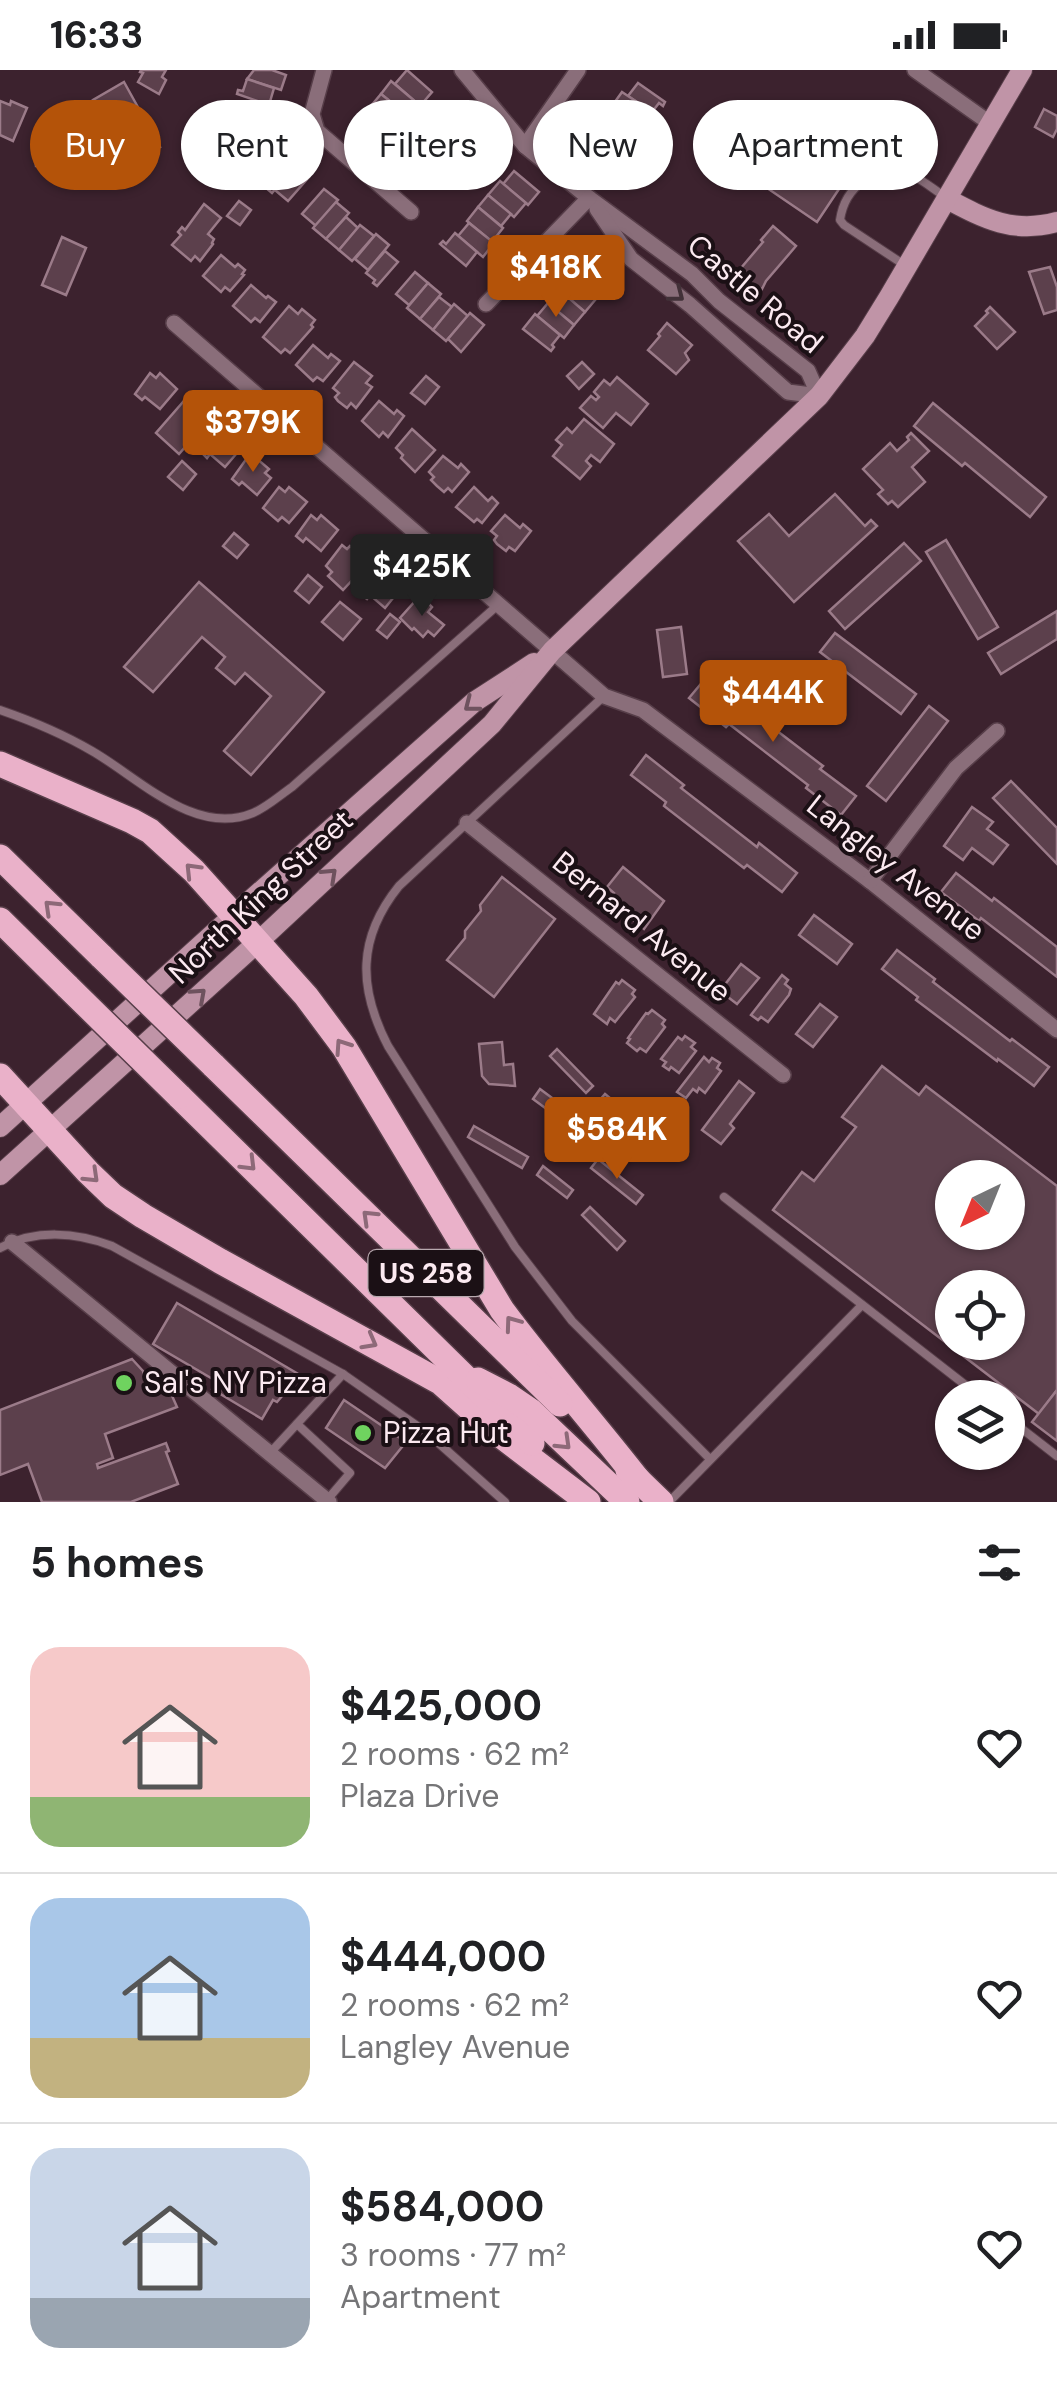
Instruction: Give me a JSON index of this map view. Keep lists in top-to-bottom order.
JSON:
{
  "streets": {
    "main road": ["North King Street", "US 258"],
    "street": ["Castle Road", "Langley Avenue", "Bernard Avenue"]
  },
  "crossings": [
    ["Castle Road", "North King Street"],
    ["Langley Avenue", "North King Street"]
  ],
  "places": ["Sal's NY Pizza", "Pizza Hut"],
  "north": "bottom left",
  "page": {
    "status": "16:33",
    "chip": [
      "Buy",
      "Rent",
      "Filters",
      "New",
      "Apartment"
    ],
    "price": [
      "$418K",
      "$379K",
      "$425K",
      "$444K",
      "$584K"
    ],
    "heading": "5 homes",
    "list": [
      {
        "name": "$425,000",
        "note": "2 rooms · 62 m² · Plaza Drive"
      },
      {
        "name": "$444,000",
        "note": "2 rooms · 62 m² · Langley Avenue"
      },
      {
        "name": "$584,000",
        "note": "3 rooms · 77 m² · Apartment"
      }
    ]
  }
}
